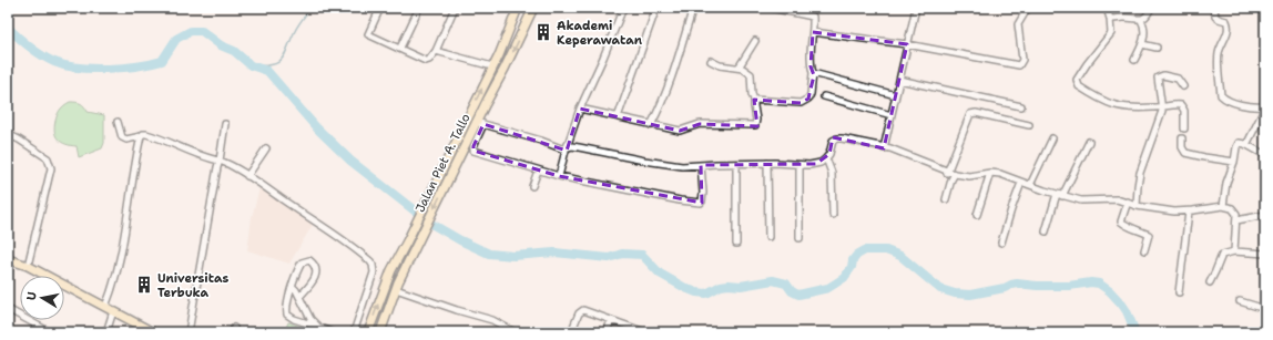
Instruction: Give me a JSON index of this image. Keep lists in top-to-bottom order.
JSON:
{
  "streets": {
    "main road": ["Jalan Piet A. Tallo"]
  },
  "places": {
    "building": ["Akademi Keperawatan", "Universitas Terbuka"]
  },
  "north": "left"
}
